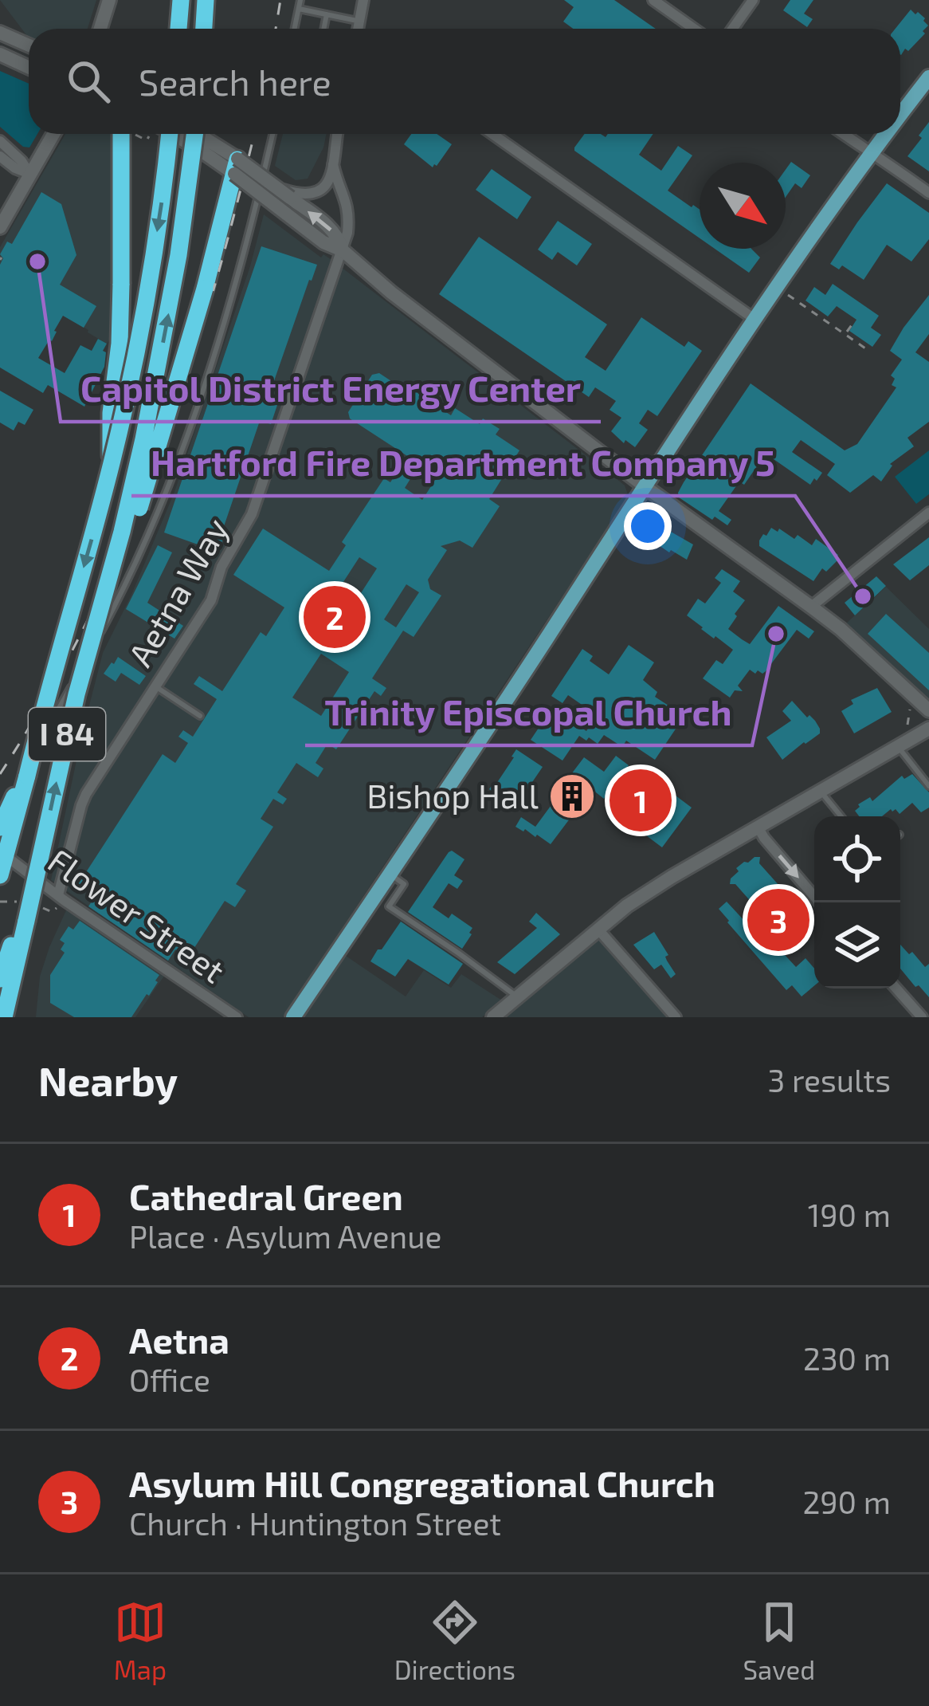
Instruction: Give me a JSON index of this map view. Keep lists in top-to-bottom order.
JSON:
{
  "streets": {
    "highway": ["I 84"],
    "street": ["Aetna Way", "Flower Street"]
  },
  "crossings": [
    ["Aetna Way", "Flower Street"]
  ],
  "places": {
    "other": ["Capitol District Energy Center", "Hartford Fire Department Company 5", "Trinity Episcopal Church"],
    "building": ["Bishop Hall"]
  },
  "north": "bottom right",
  "page": {
    "search": "Search here",
    "pins": ["2", "1", "3"],
    "heading": ["Nearby", "3 results"],
    "list": [
      {
        "mark": "1",
        "name": "Cathedral Green",
        "note": "Place · Asylum Avenue",
        "value": "190 m"
      },
      {
        "mark": "2",
        "name": "Aetna",
        "note": "Office",
        "value": "230 m"
      },
      {
        "mark": "3",
        "name": "Asylum Hill Congregational Church",
        "note": "Church · Huntington Street",
        "value": "290 m"
      }
    ],
    "nav": ["Map", "Directions", "Saved"]
  }
}
